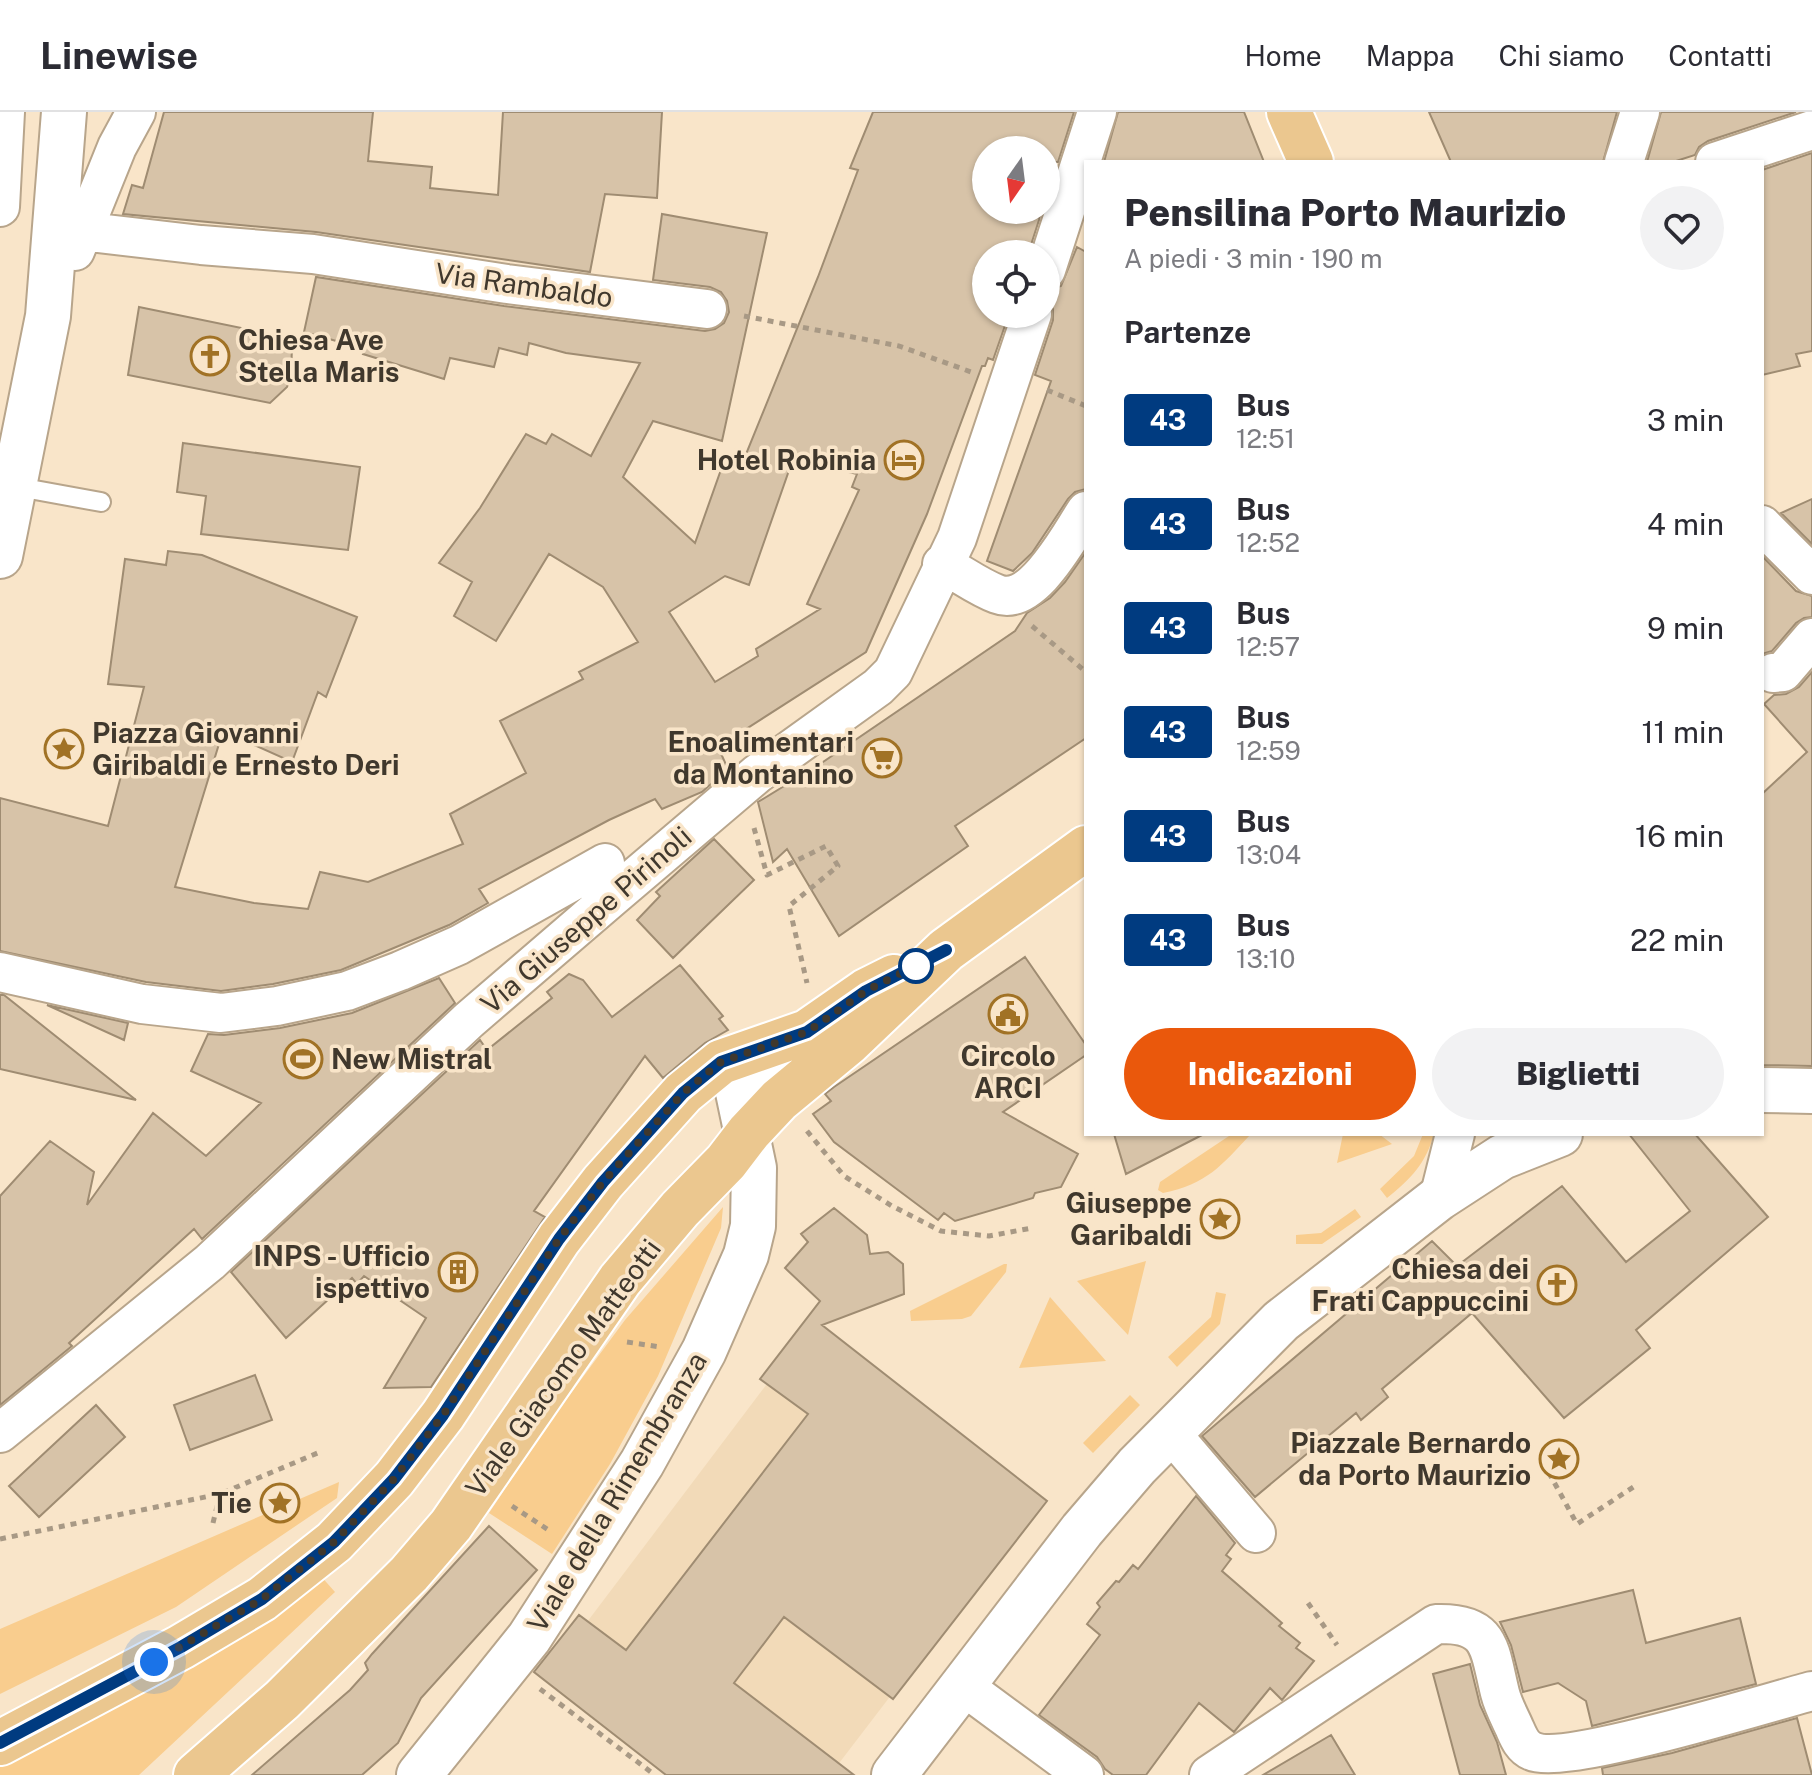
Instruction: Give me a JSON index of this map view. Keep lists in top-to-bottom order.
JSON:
{
  "streets": {
    "main road": ["Viale Giacomo Matteotti"],
    "street": ["Via Rambaldo", "Via Giuseppe Pirinoli", "Viale della Rimembranza"]
  },
  "crossings": [
    ["Viale Giacomo Matteotti", "Viale della Rimembranza"]
  ],
  "places": {
    "church": ["Chiesa Ave Stella Maris", "Chiesa dei Frati Cappuccini"],
    "hotel": ["Hotel Robinia"],
    "place": [
      "Piazza Giovanni Giribaldi e Ernesto Deri",
      "Giuseppe Garibaldi",
      "Piazzale Bernardo da Porto Maurizio",
      "Tie"
    ],
    "supermarket": ["Enoalimentari da Montanino"],
    "public building": ["Circolo ARCI"],
    "sports": ["New Mistral"],
    "building": ["INPS - Ufficio ispettivo"]
  },
  "lines": ["bus line 43"],
  "north": "bottom",
  "page": {
    "header": "Linewise",
    "nav": [
      "Home",
      "Mappa",
      "Chi siamo",
      "Contatti"
    ],
    "heading": [
      ["Pensilina Porto Maurizio", "A piedi · 3 min · 190 m"],
      "Partenze"
    ],
    "list": [
      {
        "mark": "43",
        "name": "Bus",
        "note": "12:51",
        "value": "3 min"
      },
      {
        "mark": "43",
        "name": "Bus",
        "note": "12:52",
        "value": "4 min"
      },
      {
        "mark": "43",
        "name": "Bus",
        "note": "12:57",
        "value": "9 min"
      },
      {
        "mark": "43",
        "name": "Bus",
        "note": "12:59",
        "value": "11 min"
      },
      {
        "mark": "43",
        "name": "Bus",
        "note": "13:04",
        "value": "16 min"
      },
      {
        "mark": "43",
        "name": "Bus",
        "note": "13:10",
        "value": "22 min"
      }
    ],
    "buttons": ["Indicazioni", "Biglietti"]
  }
}
